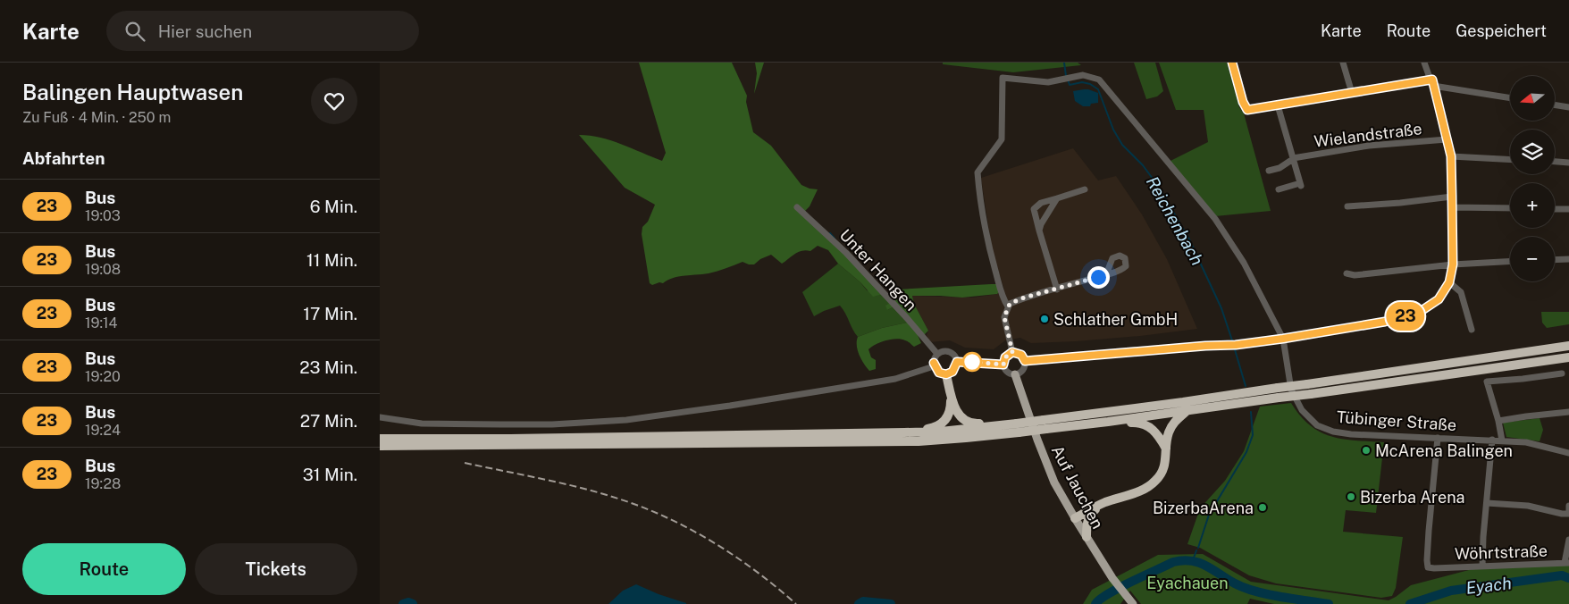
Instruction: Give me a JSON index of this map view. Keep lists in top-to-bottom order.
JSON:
{
  "streets": {
    "main road": ["Auf Jauchen"],
    "street": [
      "Wielandstraße",
      "Unter Hangen",
      "Tübinger Straße",
      "Wöhrtstraße"
    ]
  },
  "crossings": [
    ["Tübinger Straße", "Wöhrtstraße"]
  ],
  "water": ["Reichenbach", "Eyach"],
  "parks": ["Eyachauen"],
  "places": [
    "Schlather GmbH",
    "McArena Balingen",
    "Bizerba Arena",
    "BizerbaArena"
  ],
  "lines": ["bus line 23"],
  "north": "left",
  "page": {
    "header": "Karte",
    "search": "Hier suchen",
    "nav": ["Karte", "Route", "Gespeichert"],
    "heading": [
      ["Balingen Hauptwasen", "Zu Fuß · 4 Min. · 250 m"],
      "Abfahrten"
    ],
    "on_map": "23",
    "map_buttons": ["+", "−"],
    "list": [
      {
        "mark": "23",
        "name": "Bus",
        "note": "19:03",
        "value": "6 Min."
      },
      {
        "mark": "23",
        "name": "Bus",
        "note": "19:08",
        "value": "11 Min."
      },
      {
        "mark": "23",
        "name": "Bus",
        "note": "19:14",
        "value": "17 Min."
      },
      {
        "mark": "23",
        "name": "Bus",
        "note": "19:20",
        "value": "23 Min."
      },
      {
        "mark": "23",
        "name": "Bus",
        "note": "19:24",
        "value": "27 Min."
      },
      {
        "mark": "23",
        "name": "Bus",
        "note": "19:28",
        "value": "31 Min."
      }
    ],
    "buttons": ["Route", "Tickets"]
  }
}
